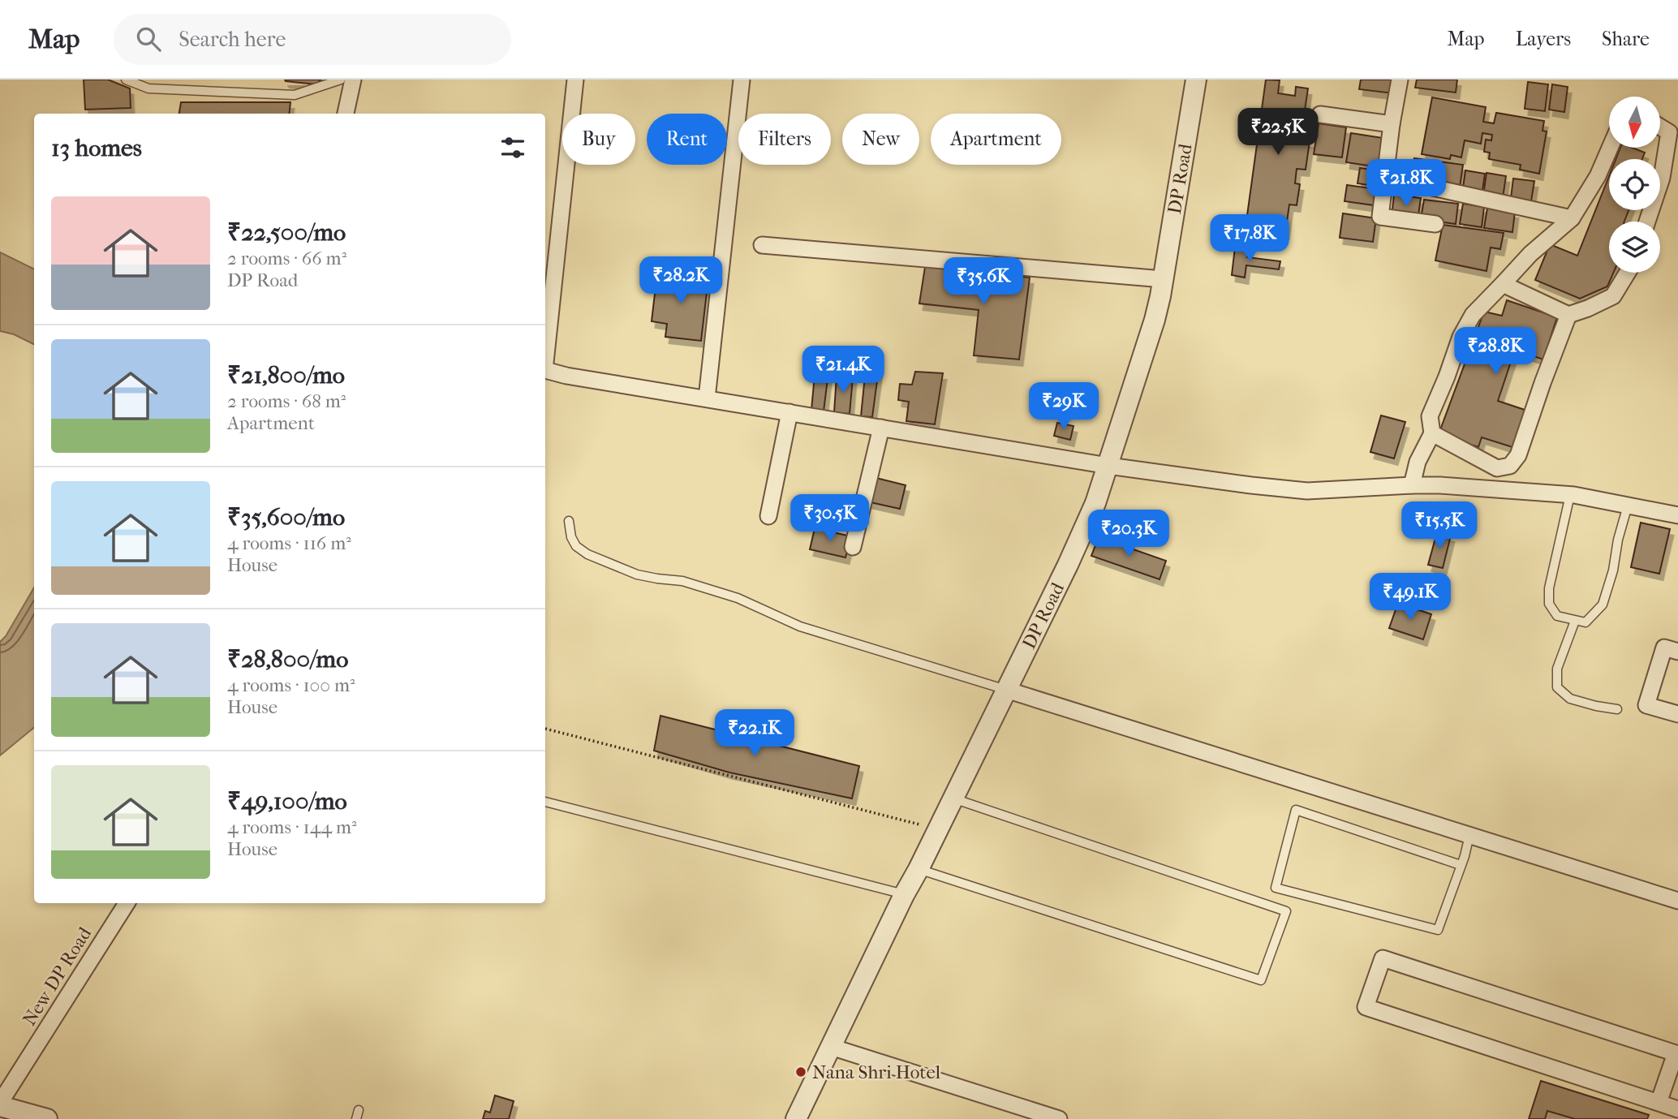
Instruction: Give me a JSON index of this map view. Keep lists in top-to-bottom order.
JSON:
{
  "streets": {
    "street": ["DP Road", "New DP Road"]
  },
  "places": ["Nana Shri Hotel"],
  "north": "bottom",
  "page": {
    "header": "Map",
    "search": "Search here",
    "nav": ["Map", "Layers", "Share"],
    "price": [
      "₹22.5K",
      "₹21.8K",
      "₹17.8K",
      "₹28.2K",
      "₹35.6K",
      "₹28.8K",
      "₹21.4K",
      "₹29K",
      "₹30.5K",
      "₹15.5K",
      "₹20.3K",
      "₹49.1K",
      "₹22.1K"
    ],
    "chip": [
      "Buy",
      "Rent",
      "Filters",
      "New",
      "Apartment"
    ],
    "heading": "13 homes",
    "list": [
      {
        "name": "₹22,500/mo",
        "note": "2 rooms · 66 m² · DP Road"
      },
      {
        "name": "₹21,800/mo",
        "note": "2 rooms · 68 m² · Apartment"
      },
      {
        "name": "₹35,600/mo",
        "note": "4 rooms · 116 m² · House"
      },
      {
        "name": "₹28,800/mo",
        "note": "4 rooms · 100 m² · House"
      },
      {
        "name": "₹49,100/mo",
        "note": "4 rooms · 144 m² · House"
      }
    ]
  }
}
